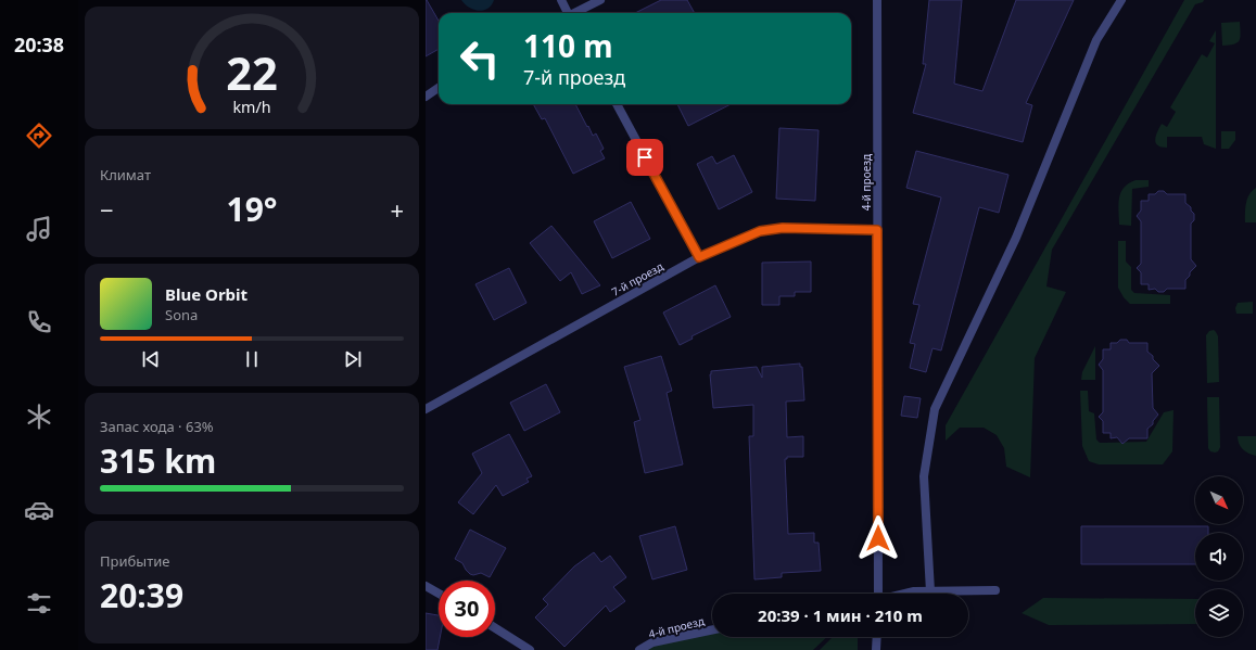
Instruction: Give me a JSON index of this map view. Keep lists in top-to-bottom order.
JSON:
{
  "streets": {
    "street": ["4-й проезд", "7-й проезд"]
  },
  "crossings": [
    ["4-й проезд", "7-й проезд"]
  ],
  "north": "bottom right",
  "page": {
    "tabs": "20:38",
    "turn": ["110 m", "7-й проезд"],
    "tile": [
      "Климат",
      ["Запас хода · 63%", "315 km"],
      ["Прибытие", "20:39"]
    ],
    "heat": ["−", "19°", "+"],
    "song": ["Blue Orbit", "Sona"],
    "limit": "30",
    "trip": "20:39 · 1 мин · 210 m",
    "gauge": ["22", "km/h"]
  }
}
